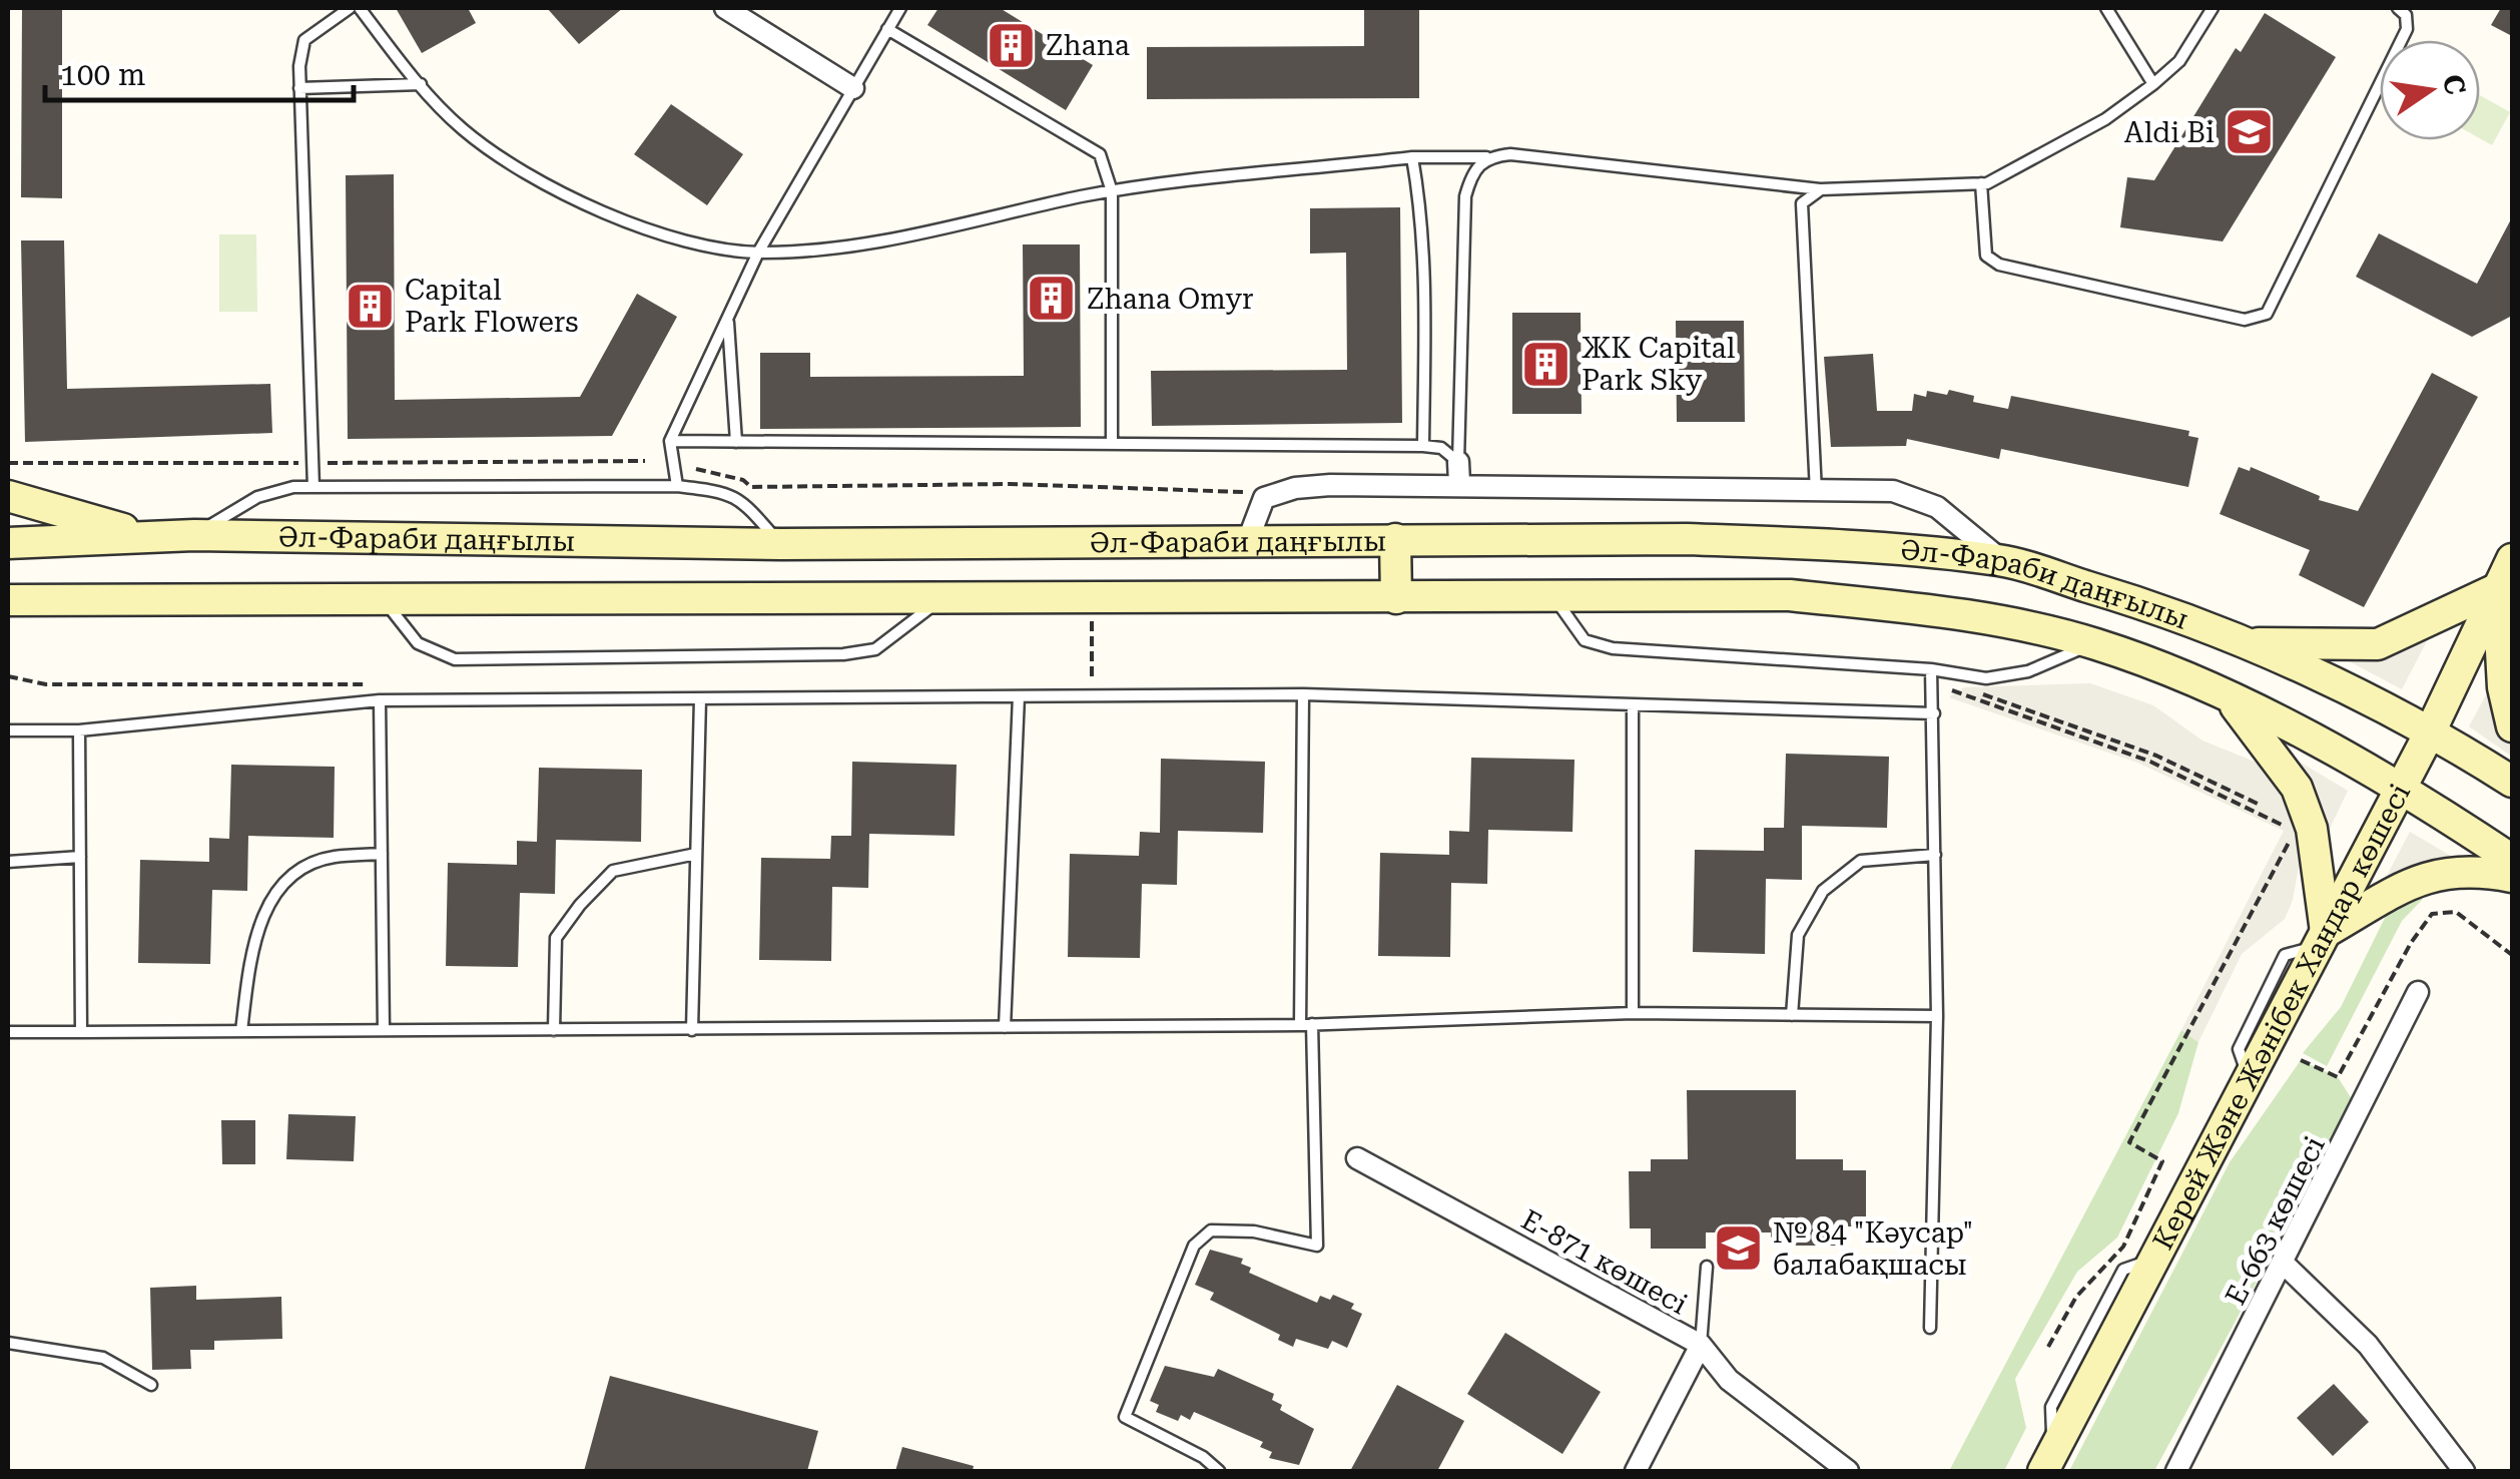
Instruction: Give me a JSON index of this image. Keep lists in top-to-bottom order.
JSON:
{
  "streets": {
    "main road": ["Әл-Фараби даңғылы", "Керей Және Жәнібек Хандар көшесі"],
    "street": ["Е-663 көшесі", "Е-871 көшесі"]
  },
  "crossings": [
    ["Әл-Фараби даңғылы", "Керей Және Жәнібек Хандар көшесі"]
  ],
  "places": {
    "building": [
      "Zhana",
      "Zhana Omyr",
      "Capital Park Flowers",
      "ЖК Capital Park Sky"
    ],
    "school or university": ["Aldi Bi", "№ 84 \"Кәусар\" балабақшасы"]
  },
  "scale_bar": "100 m",
  "north": "right"
}
